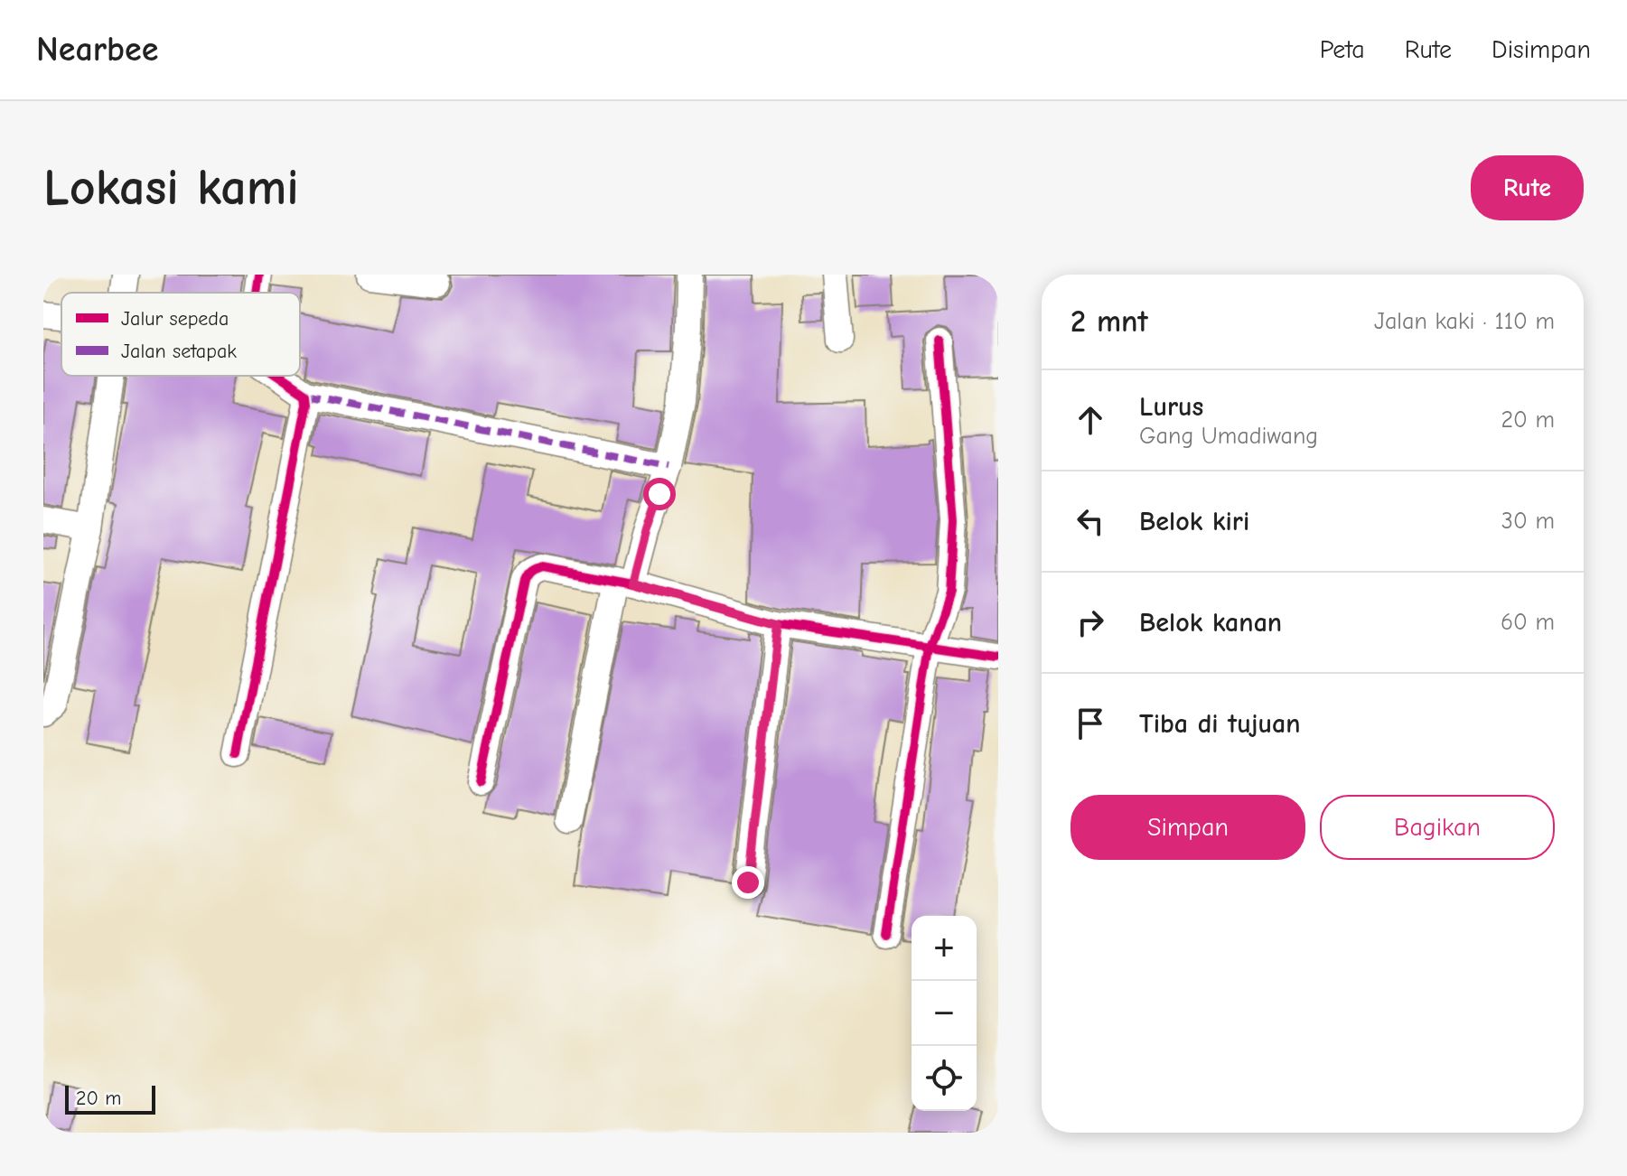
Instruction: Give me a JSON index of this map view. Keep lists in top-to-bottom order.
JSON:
{
  "legend": ["Jalur sepeda", "Jalan setapak"],
  "scale_bar": "20 m",
  "page": {
    "header": "Nearbee",
    "nav": ["Peta", "Rute", "Disimpan"],
    "buttons": [
      "Rute",
      ["Simpan", "Bagikan"]
    ],
    "title": "Lokasi kami",
    "heading": ["2 mnt", "Jalan kaki · 110 m"],
    "list": [
      ["Lurus", "Gang Umadiwang", "20 m"],
      ["Belok kiri", "30 m"],
      ["Belok kanan", "60 m"],
      "Tiba di tujuan"
    ],
    "map_buttons": ["+", "−"],
    "scale": "20 m"
  }
}
